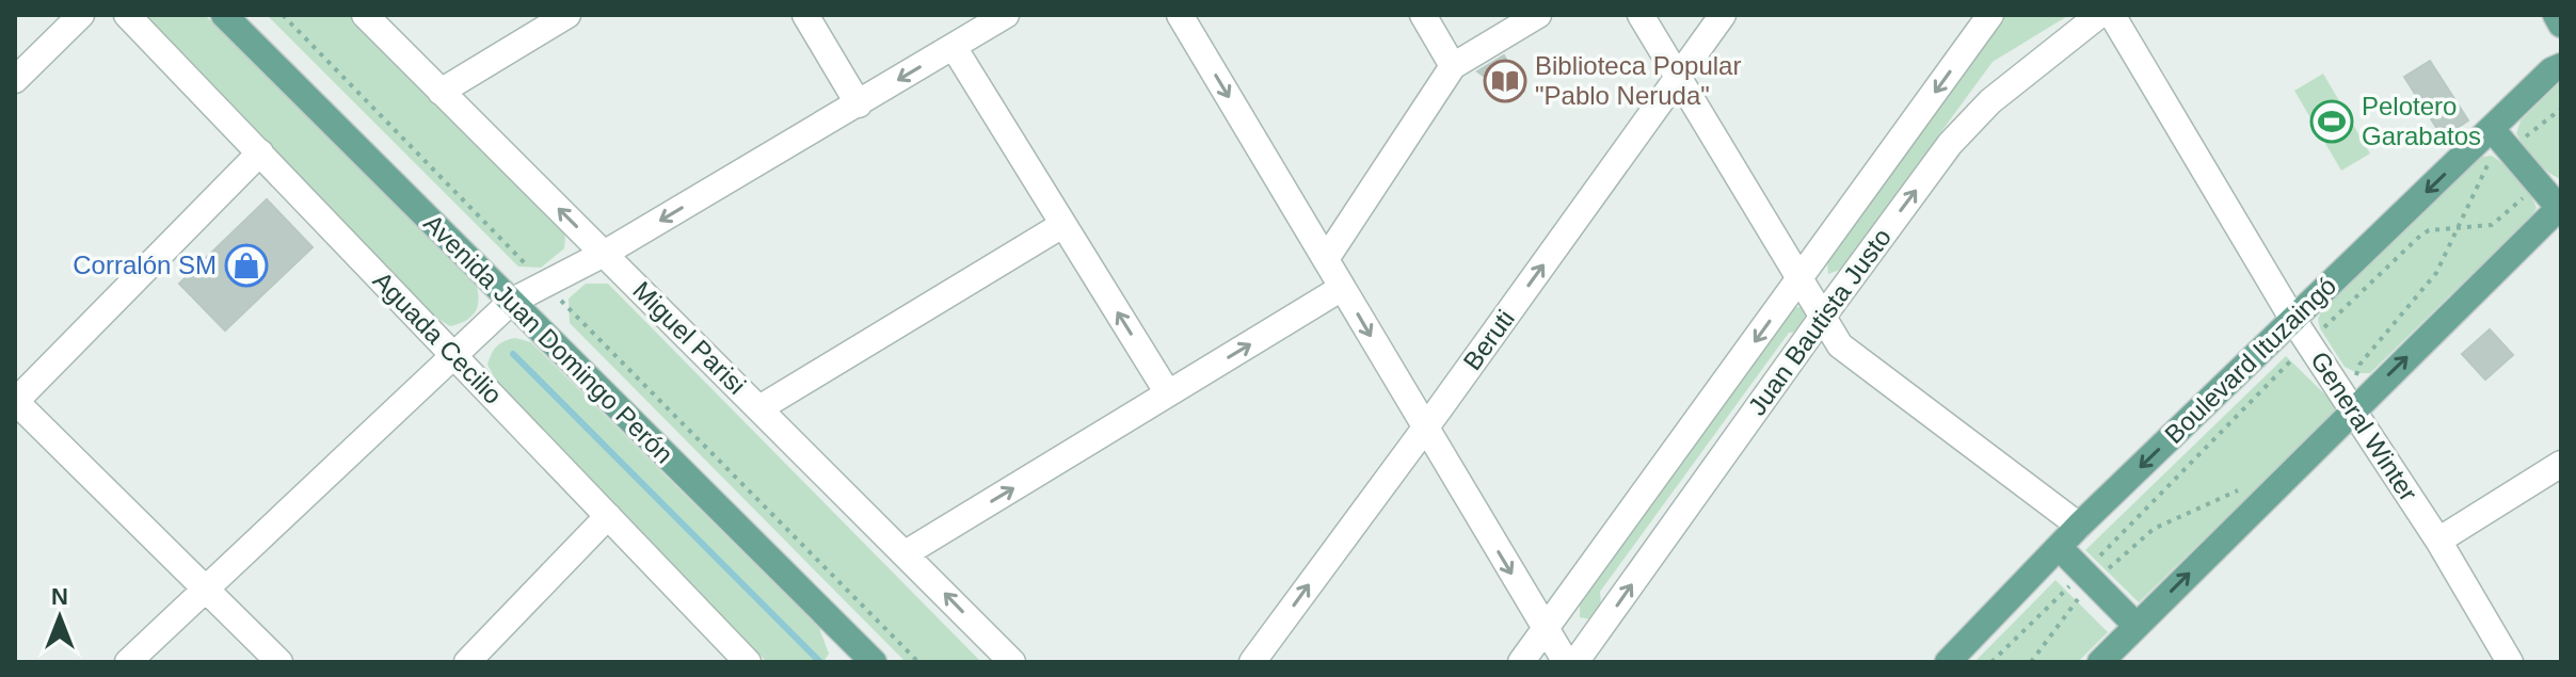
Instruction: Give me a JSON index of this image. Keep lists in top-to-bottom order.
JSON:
{
  "streets": {
    "main road": ["Avenida Juan Domingo Perón", "Boulevard Ituzaingó"],
    "street": [
      "Juan Bautista Justo",
      "Aguada Cecilio",
      "Miguel Parisi",
      "Beruti",
      "General Winter"
    ]
  },
  "crossings": [
    ["Boulevard Ituzaingó", "General Winter"]
  ],
  "one_way": ["Miguel Parisi"],
  "places": {
    "library": ["Biblioteca Popular \"Pablo Neruda\""],
    "sports": ["Pelotero Garabatos"],
    "shop": ["Corralón SM"]
  },
  "north": "top"
}
